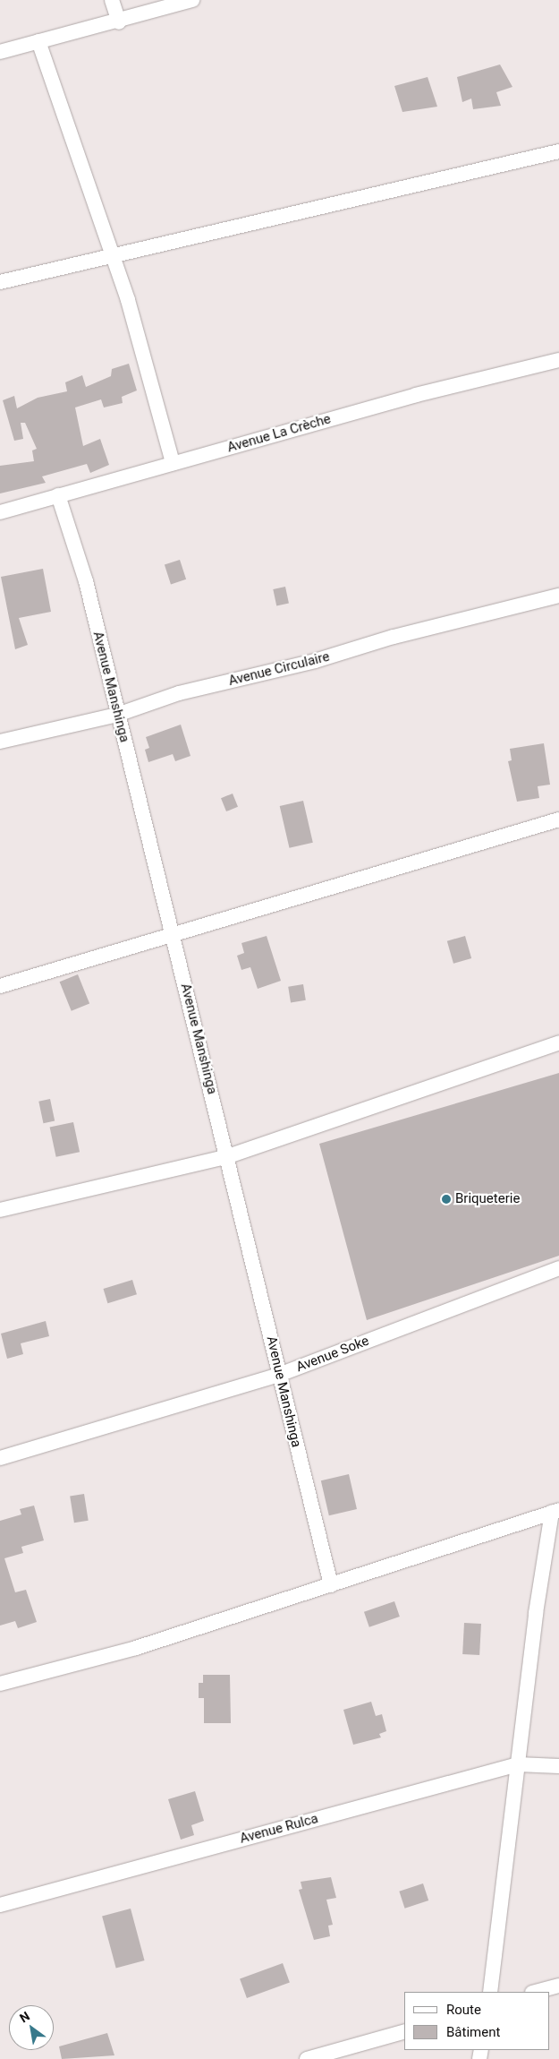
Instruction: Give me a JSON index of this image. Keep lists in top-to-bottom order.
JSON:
{
  "streets": {
    "street": [
      "Avenue La Crèche",
      "Avenue Circulaire",
      "Avenue Manshinga",
      "Avenue Soke",
      "Avenue Rulca"
    ]
  },
  "crossings": [
    ["Avenue La Crèche", "Avenue Manshinga"],
    ["Avenue Circulaire", "Avenue Manshinga"],
    ["Avenue Manshinga", "Avenue Soke"]
  ],
  "places": ["Briqueterie"],
  "legend": ["Route", "Bâtiment"],
  "north": "top left"
}
